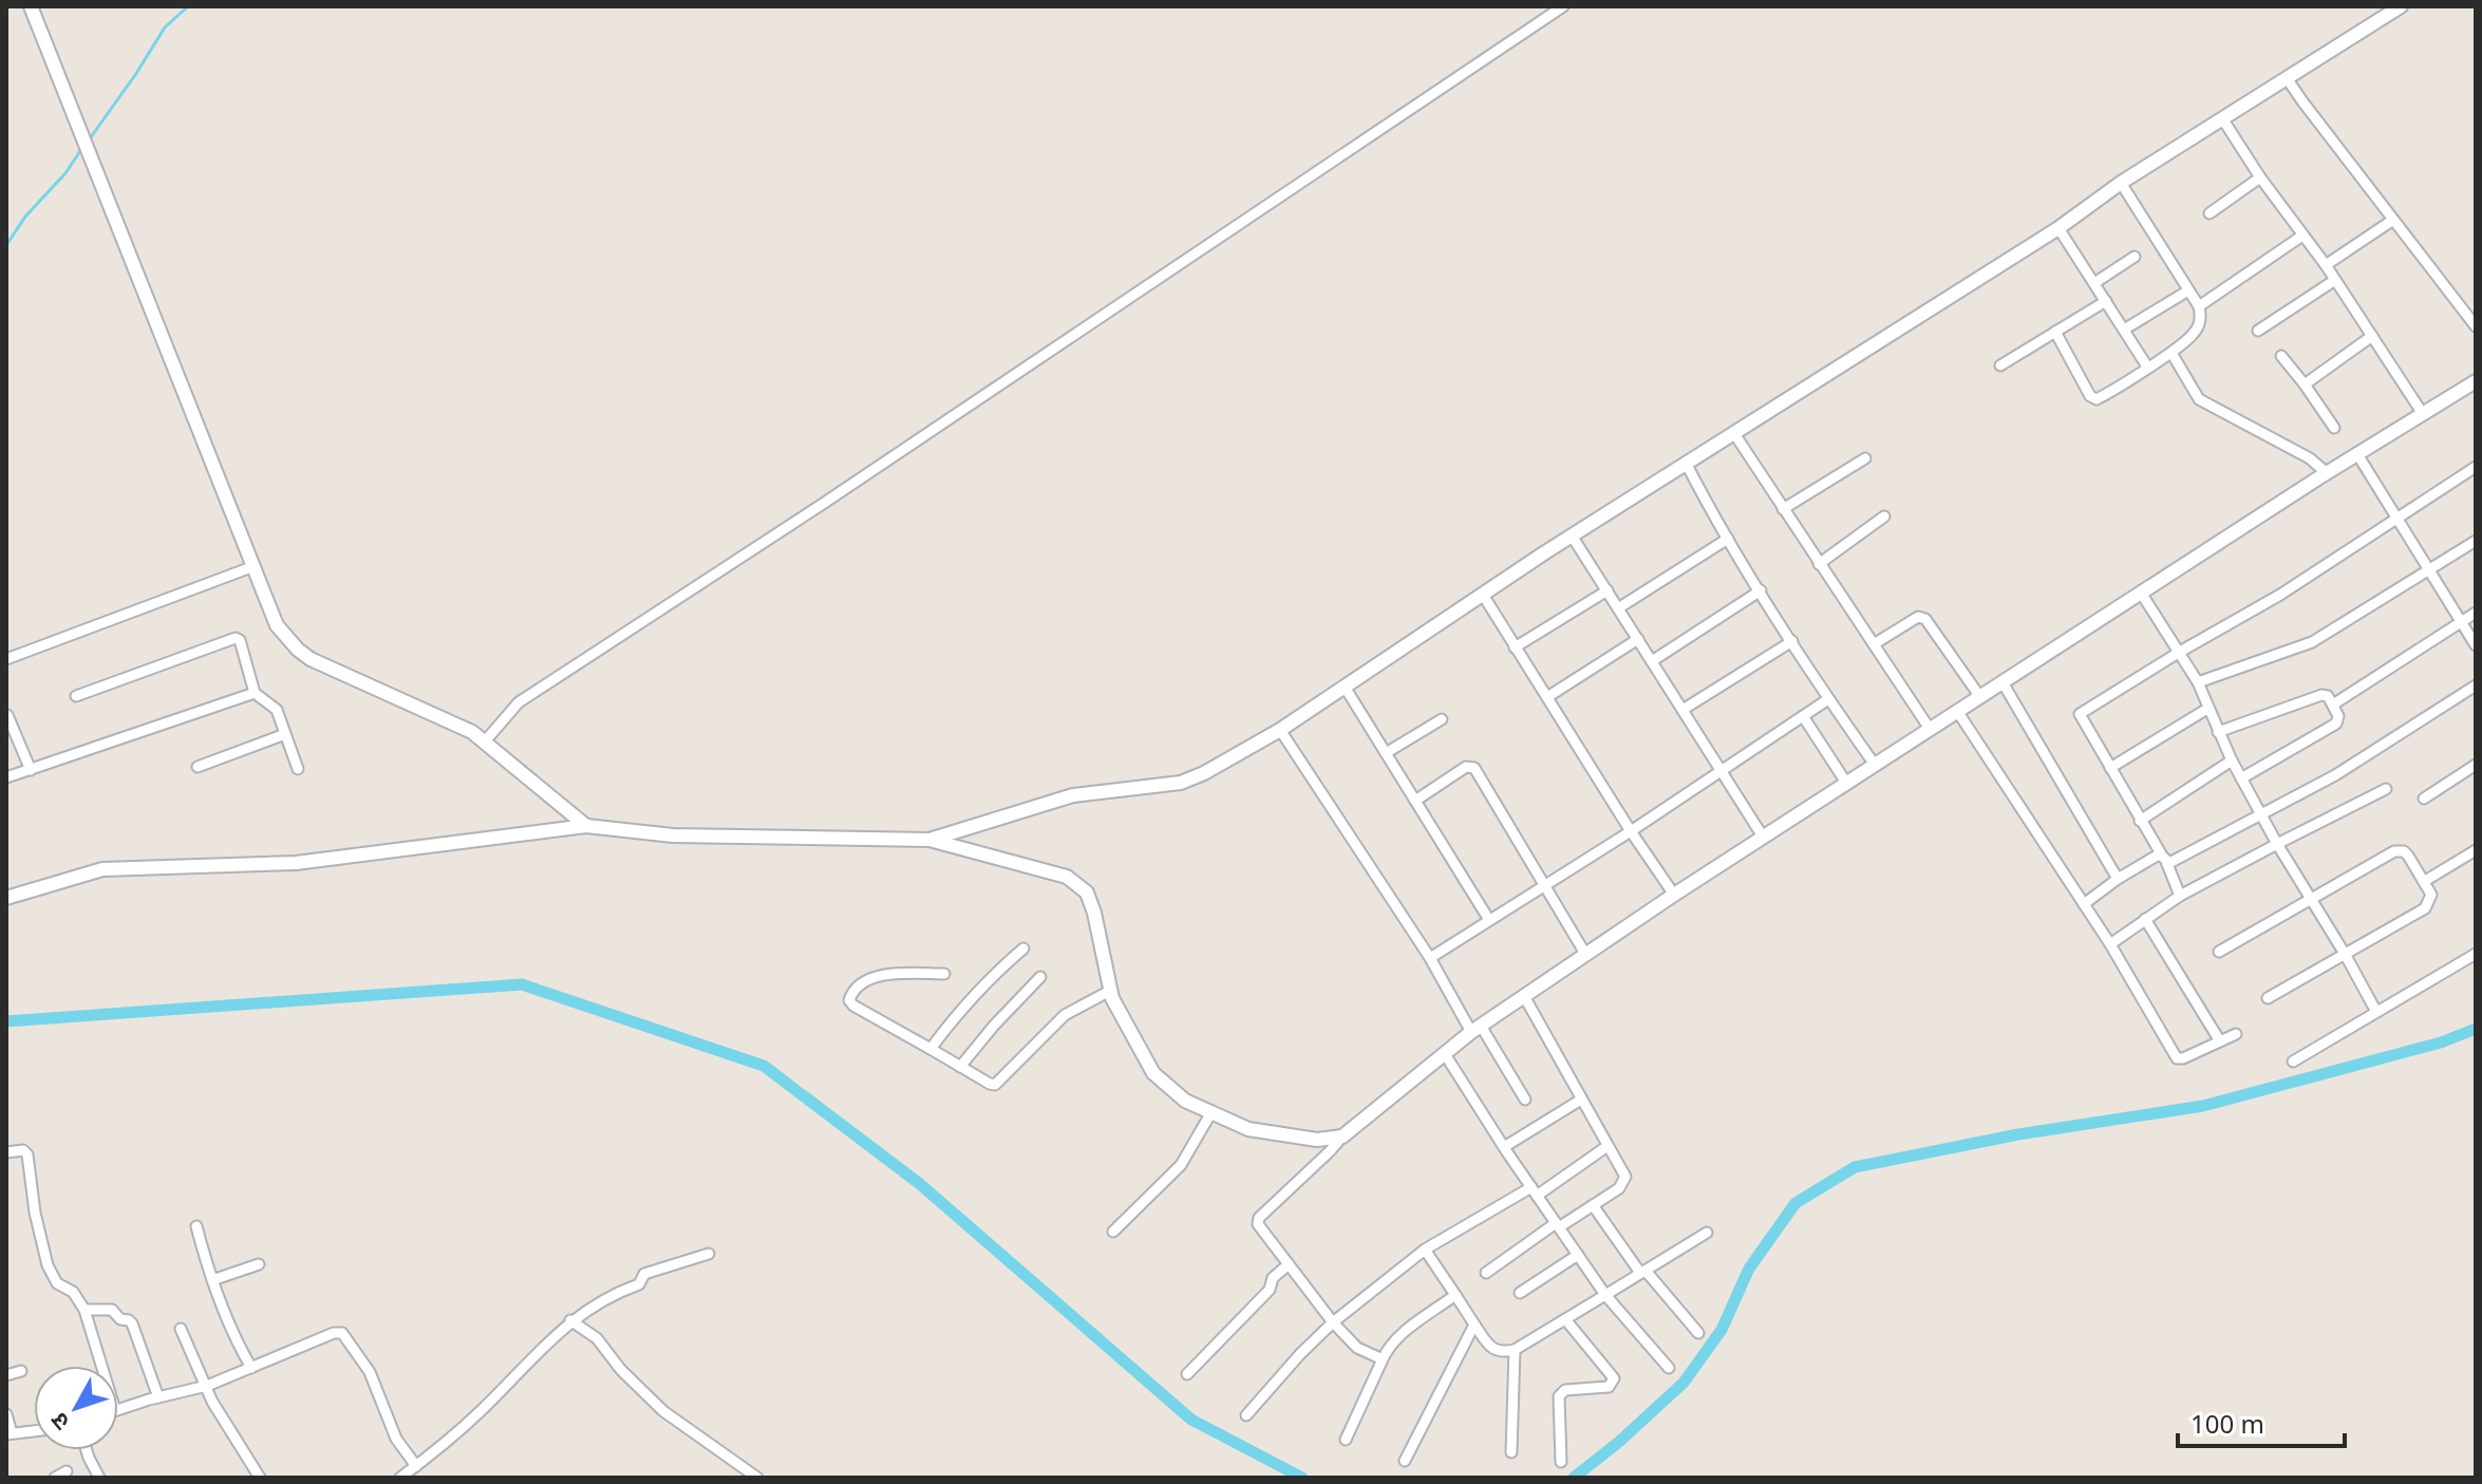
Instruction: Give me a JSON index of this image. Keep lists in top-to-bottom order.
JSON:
{
  "scale_bar": "100 m",
  "north": "bottom left"
}
